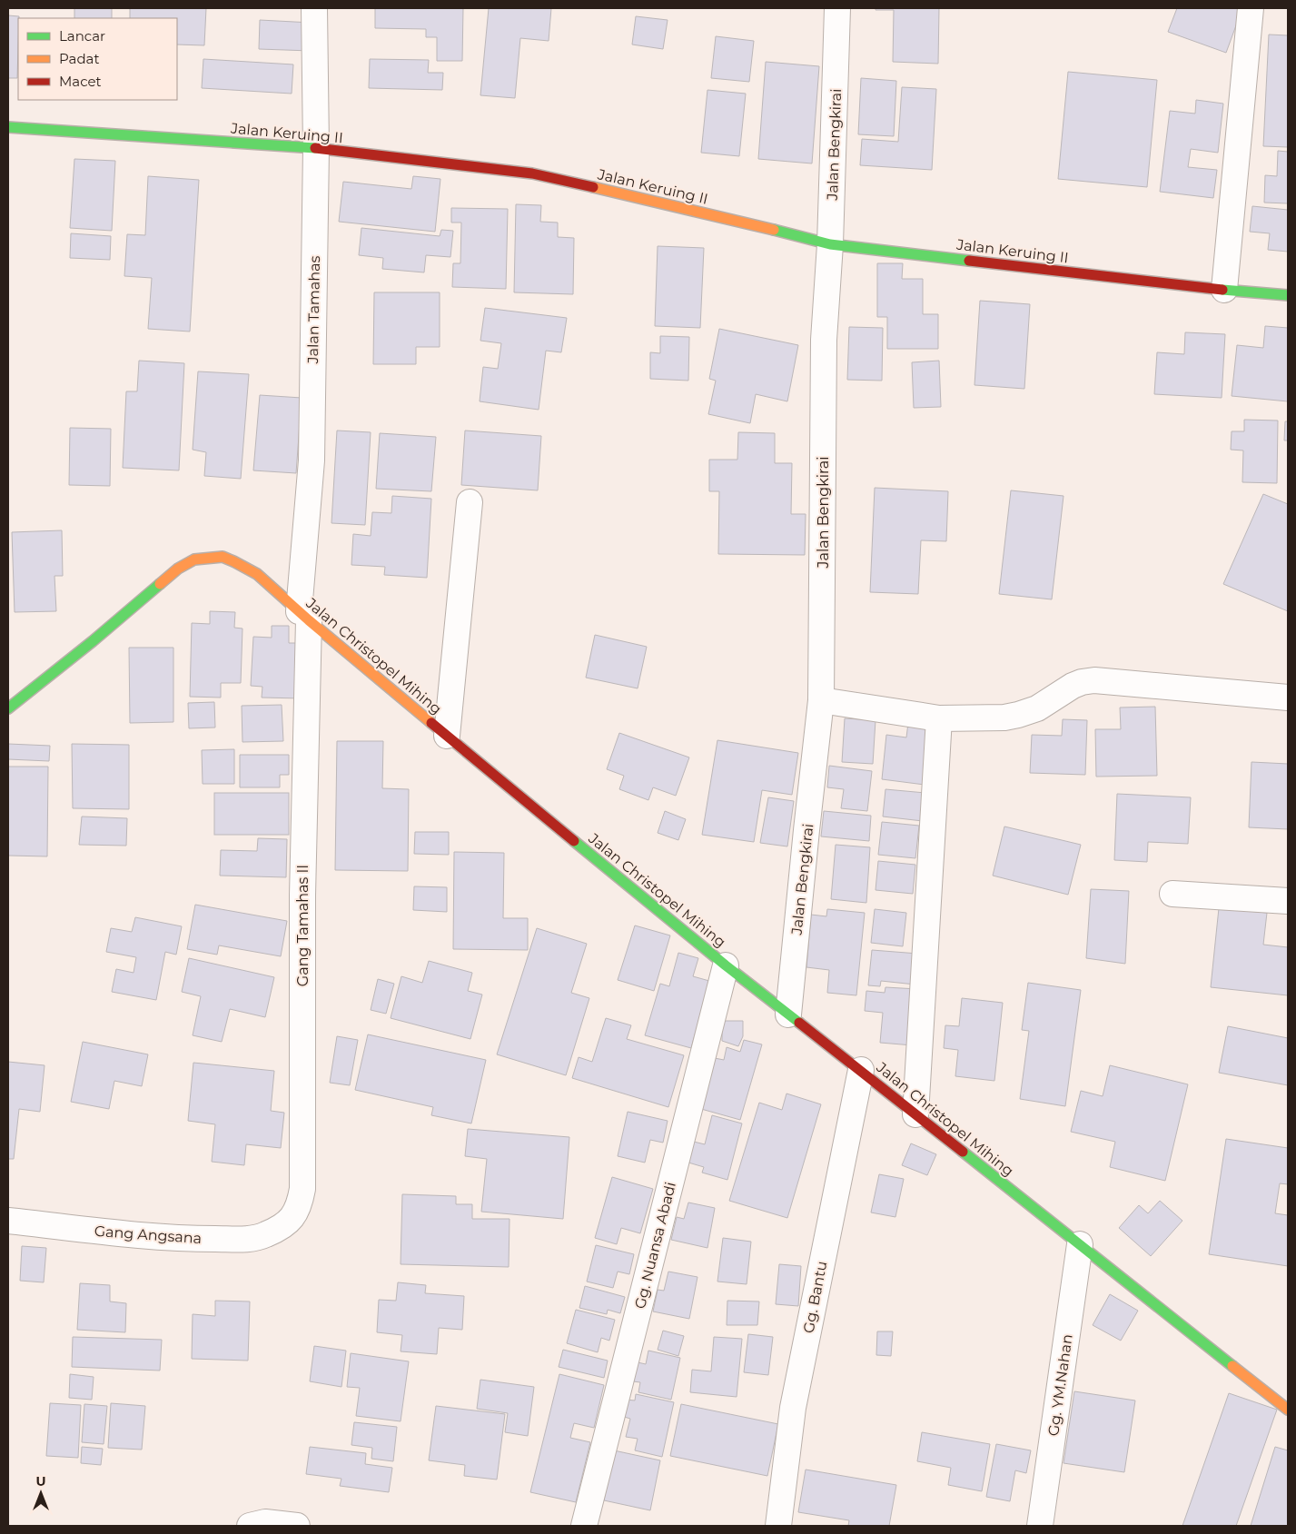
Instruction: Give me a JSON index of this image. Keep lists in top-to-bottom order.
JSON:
{
  "streets": {
    "street": [
      "Jalan Keruing II",
      "Jalan Bengkirai",
      "Jalan Tamahas",
      "Jalan Christopel Mihing",
      "Gang Tamahas II",
      "Gang Angsana",
      "Gg. Nuansa Abadi",
      "Gg. Bantu",
      "Gg. YM.Nahan"
    ]
  },
  "crossings": [
    ["Jalan Keruing II", "Jalan Bengkirai"],
    ["Jalan Keruing II", "Jalan Tamahas"],
    ["Jalan Bengkirai", "Jalan Christopel Mihing"],
    ["Jalan Tamahas", "Jalan Christopel Mihing"],
    ["Jalan Tamahas", "Gang Tamahas II"],
    ["Jalan Christopel Mihing", "Gang Tamahas II"],
    ["Jalan Christopel Mihing", "Gg. Nuansa Abadi"],
    ["Jalan Christopel Mihing", "Gg. Bantu"],
    ["Jalan Christopel Mihing", "Gg. YM.Nahan"],
    ["Gang Tamahas II", "Gang Angsana"]
  ],
  "legend": ["Lancar", "Padat", "Macet"],
  "north": "top"
}
